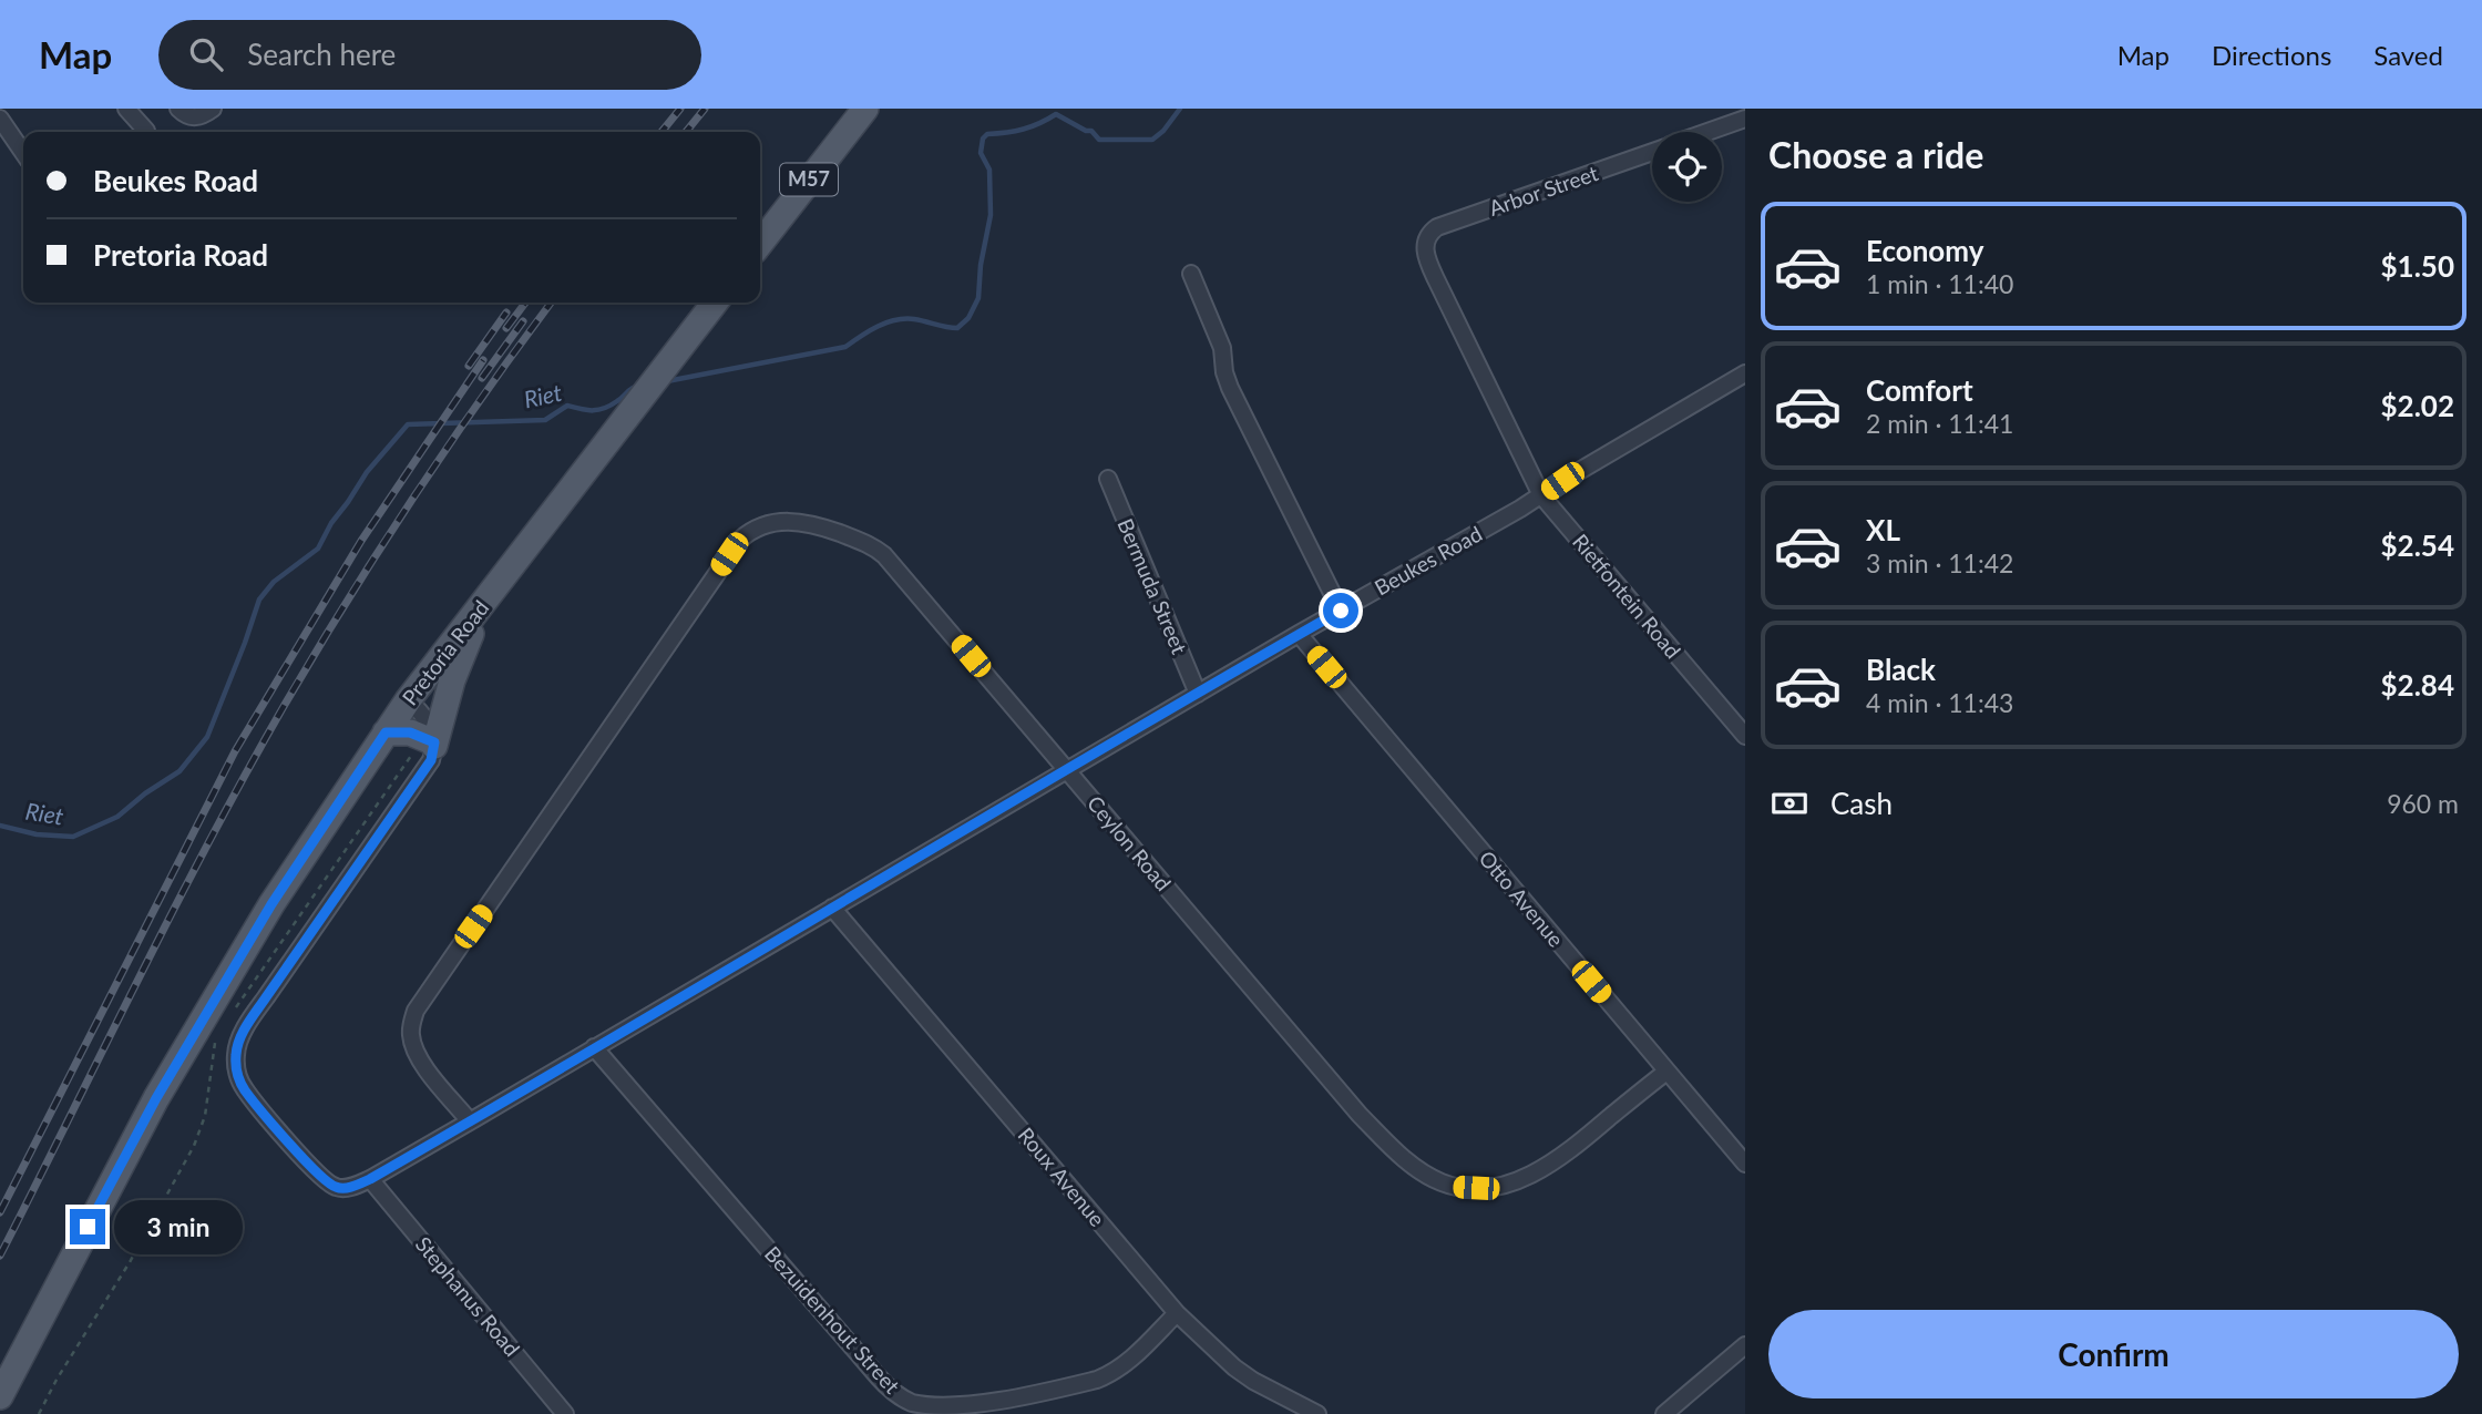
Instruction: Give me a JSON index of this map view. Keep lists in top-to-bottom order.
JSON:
{
  "streets": {
    "main road": ["M57", "Pretoria Road"],
    "street": [
      "Arbor Street",
      "Beukes Road",
      "Bermuda Street",
      "Rietfontein Road",
      "Ceylon Road",
      "Otto Avenue",
      "Roux Avenue",
      "Stephanus Road",
      "Bezuidenhout Street"
    ]
  },
  "crossings": [
    ["Arbor Street", "Rietfontein Road"],
    ["Beukes Road", "Bermuda Street"],
    ["Beukes Road", "Rietfontein Road"],
    ["Beukes Road", "Ceylon Road"],
    ["Beukes Road", "Otto Avenue"],
    ["Beukes Road", "Roux Avenue"],
    ["Beukes Road", "Stephanus Road"],
    ["Beukes Road", "Bezuidenhout Street"],
    ["Ceylon Road", "Otto Avenue"],
    ["Roux Avenue", "Bezuidenhout Street"]
  ],
  "water": ["Riet"],
  "page": {
    "header": "Map",
    "search": "Search here",
    "nav": ["Map", "Directions", "Saved"],
    "heading": "Choose a ride",
    "banner": ["Beukes Road", "Pretoria Road"],
    "list": [
      {
        "name": "Economy",
        "note": "1 min · 11:40",
        "value": "$1.50"
      },
      {
        "name": "Comfort",
        "note": "2 min · 11:41",
        "value": "$2.02"
      },
      {
        "name": "XL",
        "note": "3 min · 11:42",
        "value": "$2.54"
      },
      {
        "name": "Black",
        "note": "4 min · 11:43",
        "value": "$2.84"
      }
    ],
    "pay": ["Cash", "960 m"],
    "bubble": "3 min",
    "buttons": "Confirm"
  }
}
